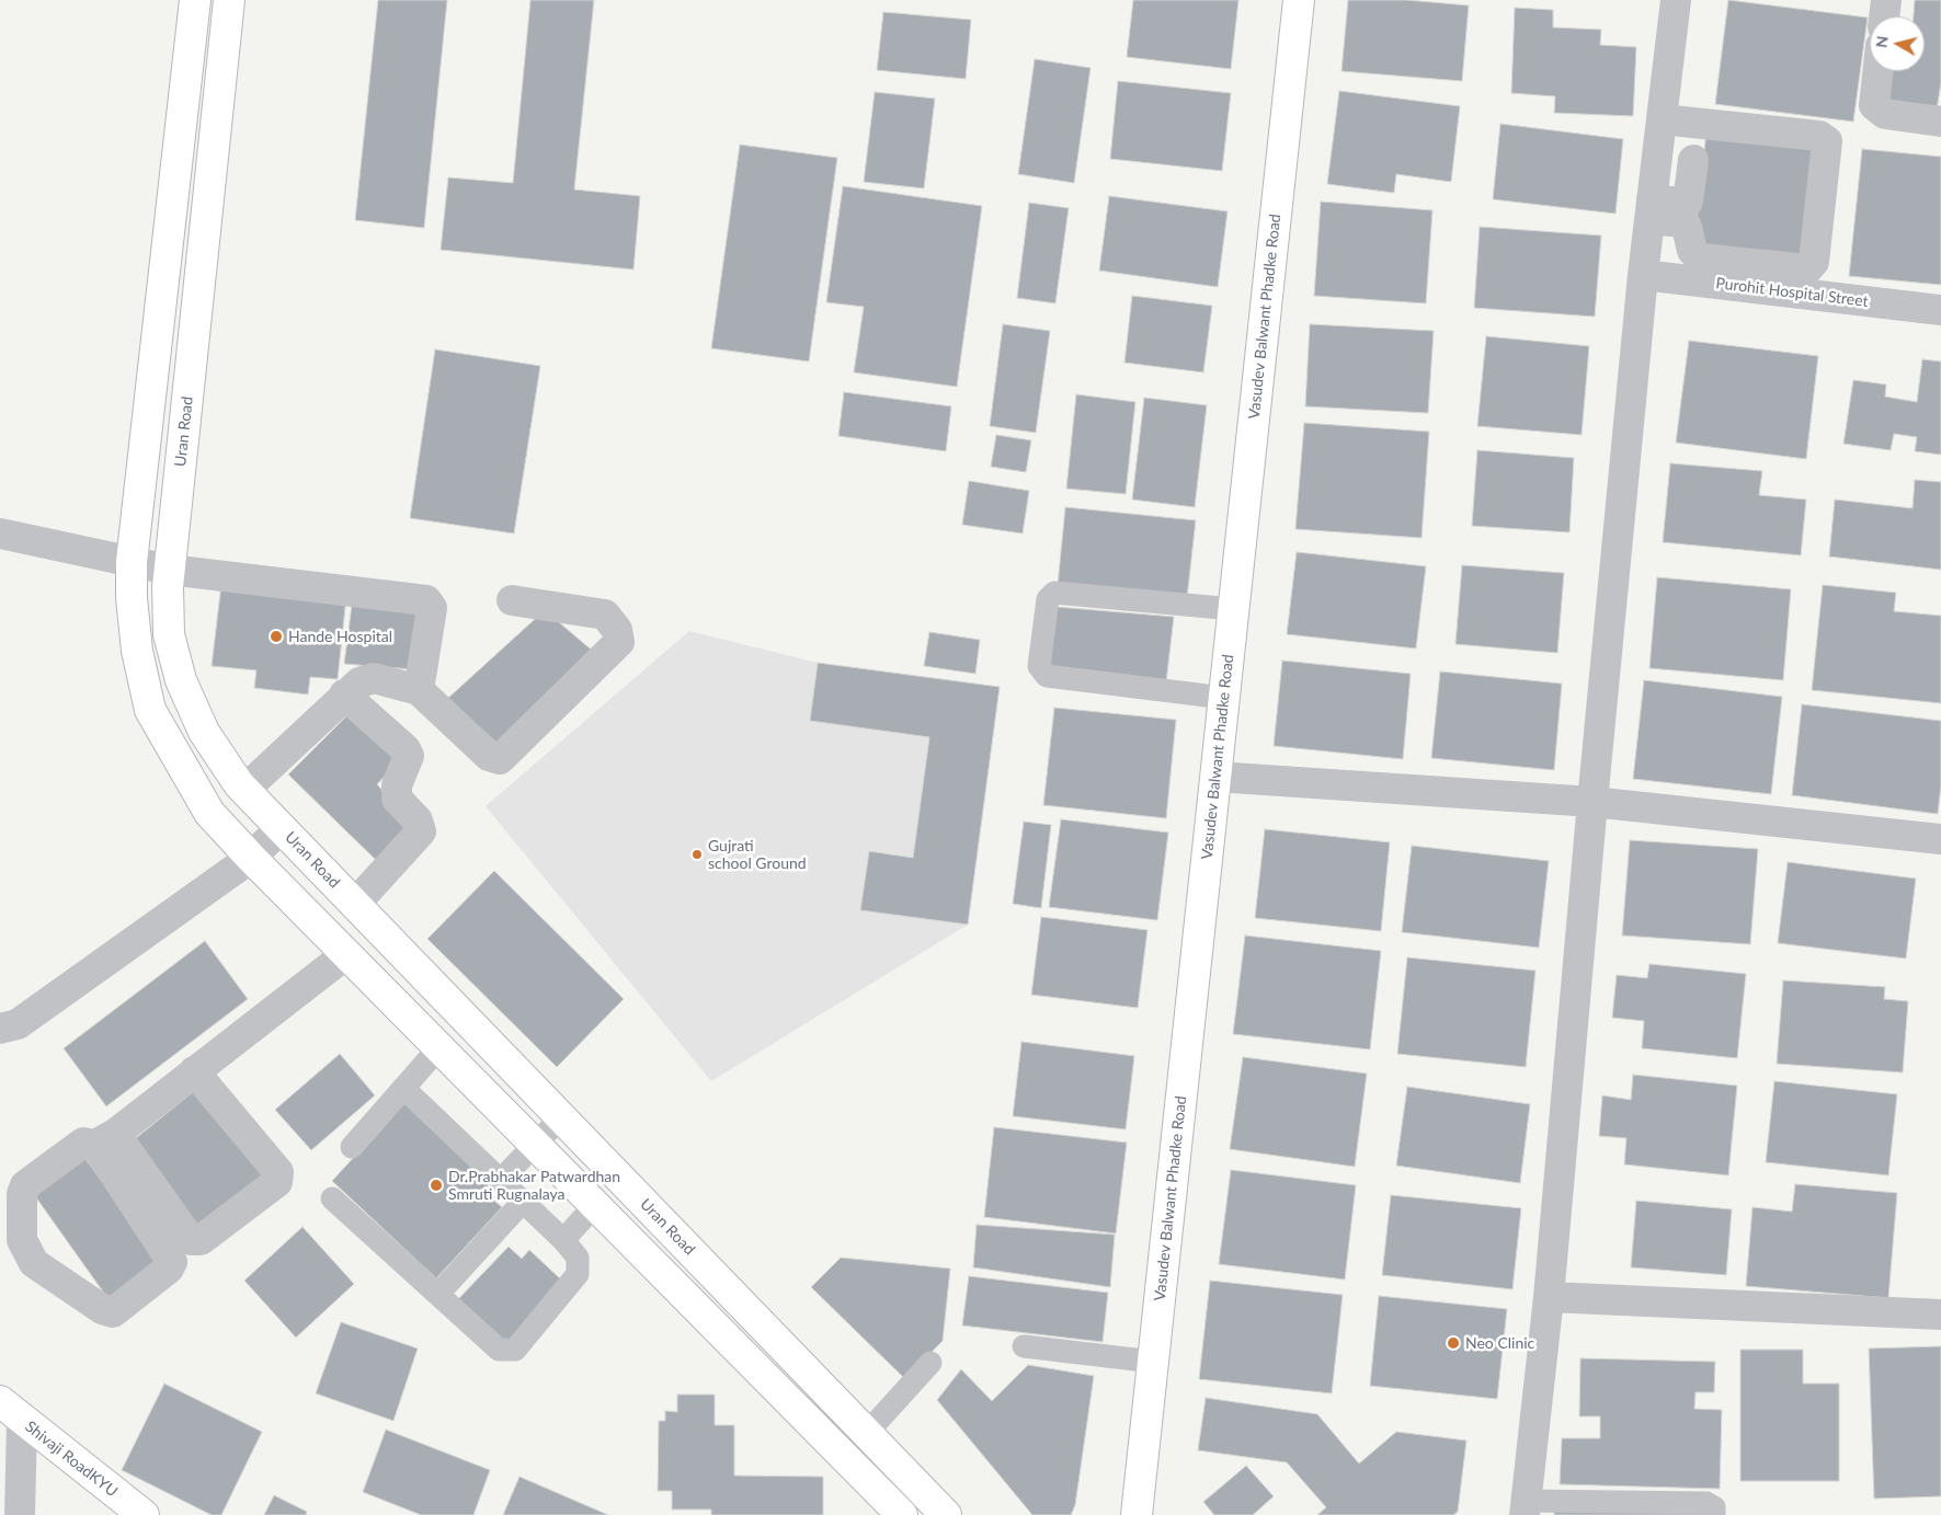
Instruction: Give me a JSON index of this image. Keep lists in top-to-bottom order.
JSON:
{
  "streets": {
    "main road": ["Vasudev Balwant Phadke Road", "Uran Road", "Shivaji RoadKYU"],
    "street": ["Purohit Hospital Street"]
  },
  "places": [
    "Hande Hospital",
    "Gujrati school Ground",
    "Dr.Prabhakar Patwardhan Smruti Rugnalaya",
    "Neo Clinic"
  ],
  "north": "left"
}
